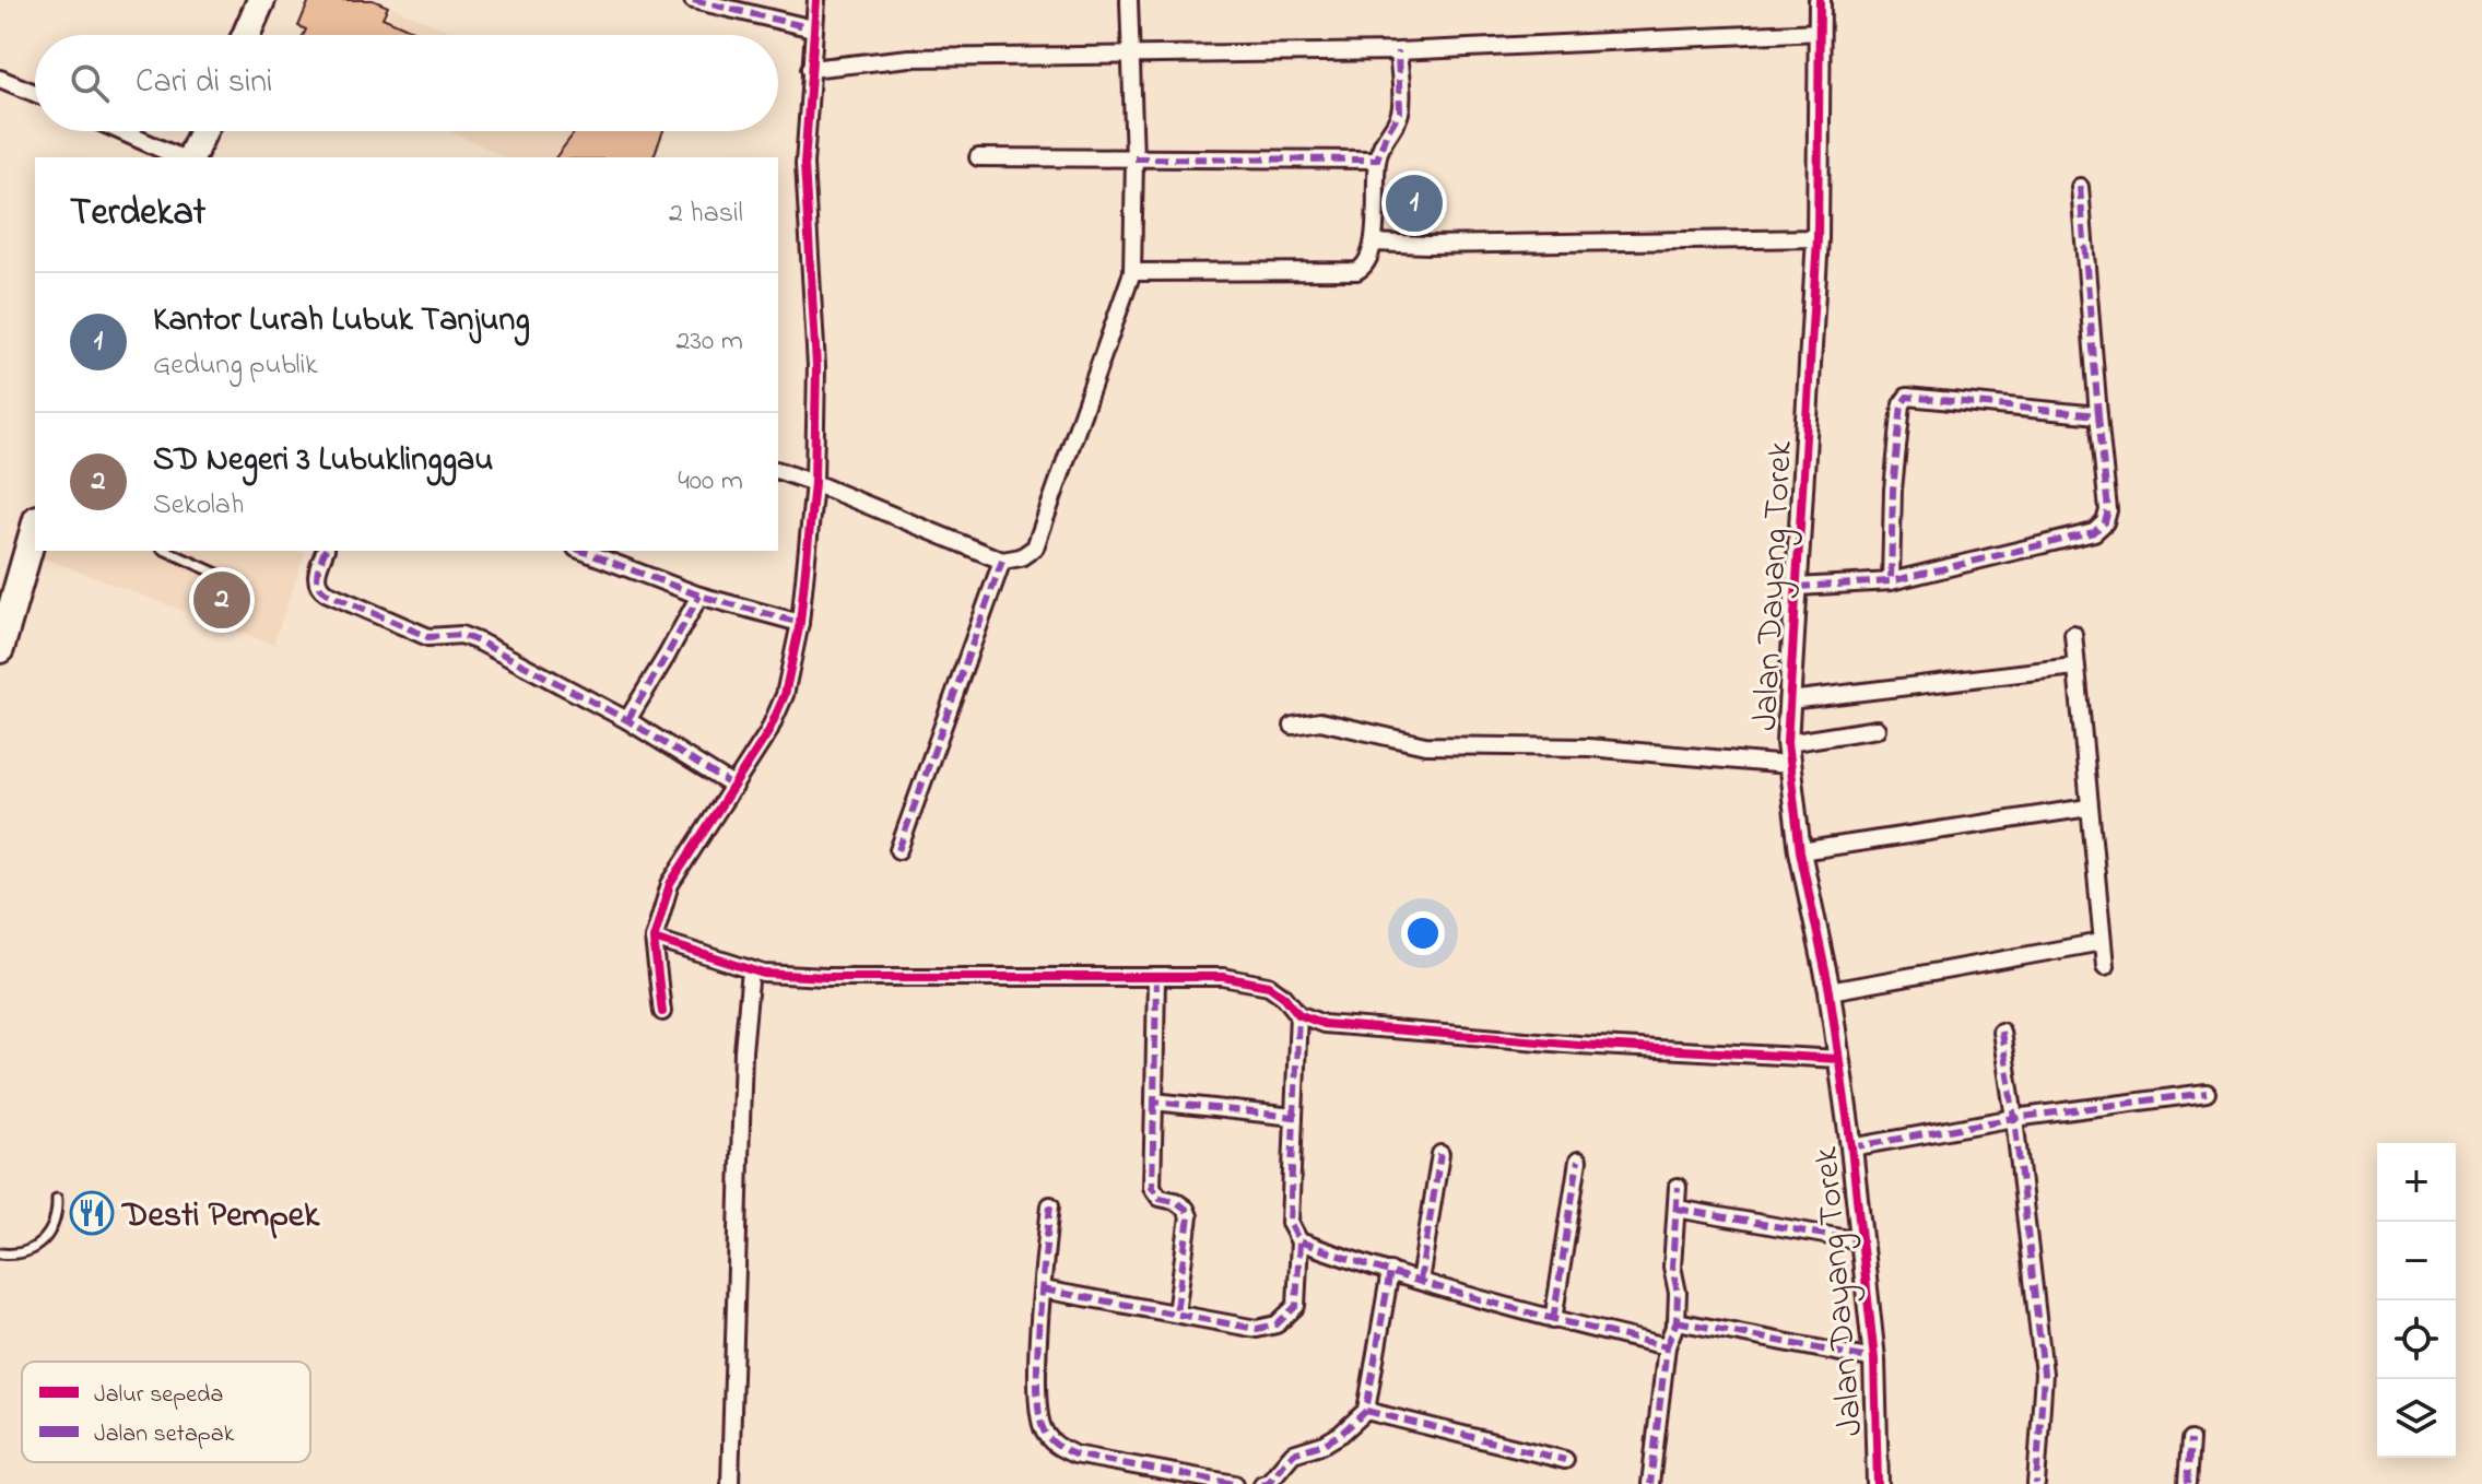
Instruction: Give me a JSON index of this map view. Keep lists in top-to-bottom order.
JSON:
{
  "streets": {
    "street": ["Jalan Dayang Torek"]
  },
  "places": {
    "restaurant": ["Desti Pempek"]
  },
  "legend": ["Jalur sepeda", "Jalan setapak"],
  "page": {
    "search": "Cari di sini",
    "heading": ["Terdekat", "2 hasil"],
    "pins": ["1", "2"],
    "list": [
      {
        "mark": "1",
        "name": "Kantor Lurah Lubuk Tanjung",
        "note": "Gedung publik",
        "value": "230 m"
      },
      {
        "mark": "2",
        "name": "SD Negeri 3 Lubuklinggau",
        "note": "Sekolah",
        "value": "400 m"
      }
    ],
    "map_buttons": ["+", "−"]
  }
}
